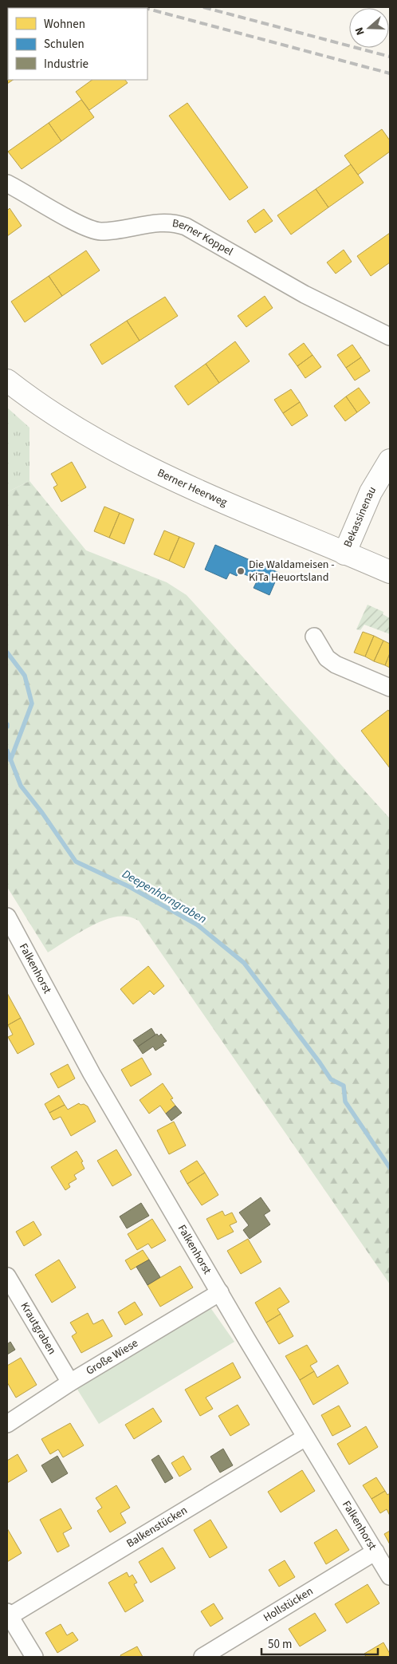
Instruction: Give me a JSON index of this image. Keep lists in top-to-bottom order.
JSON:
{
  "streets": {
    "main road": ["Berner Heerweg", "Bekassinenau"],
    "street": [
      "Berner Koppel",
      "Falkenhorst",
      "Krautgraben",
      "Große Wiese",
      "Balkenstücken",
      "Hollstücken"
    ]
  },
  "crossings": [
    ["Berner Heerweg", "Bekassinenau"],
    ["Falkenhorst", "Große Wiese"],
    ["Falkenhorst", "Balkenstücken"],
    ["Falkenhorst", "Hollstücken"],
    ["Krautgraben", "Große Wiese"]
  ],
  "water": ["Deepenhorngraben"],
  "places": ["Die Waldameisen - KiTa Heuortsland"],
  "legend": ["Wohnen", "Schulen", "Industrie"],
  "scale_bar": "50 m",
  "north": "left"
}
